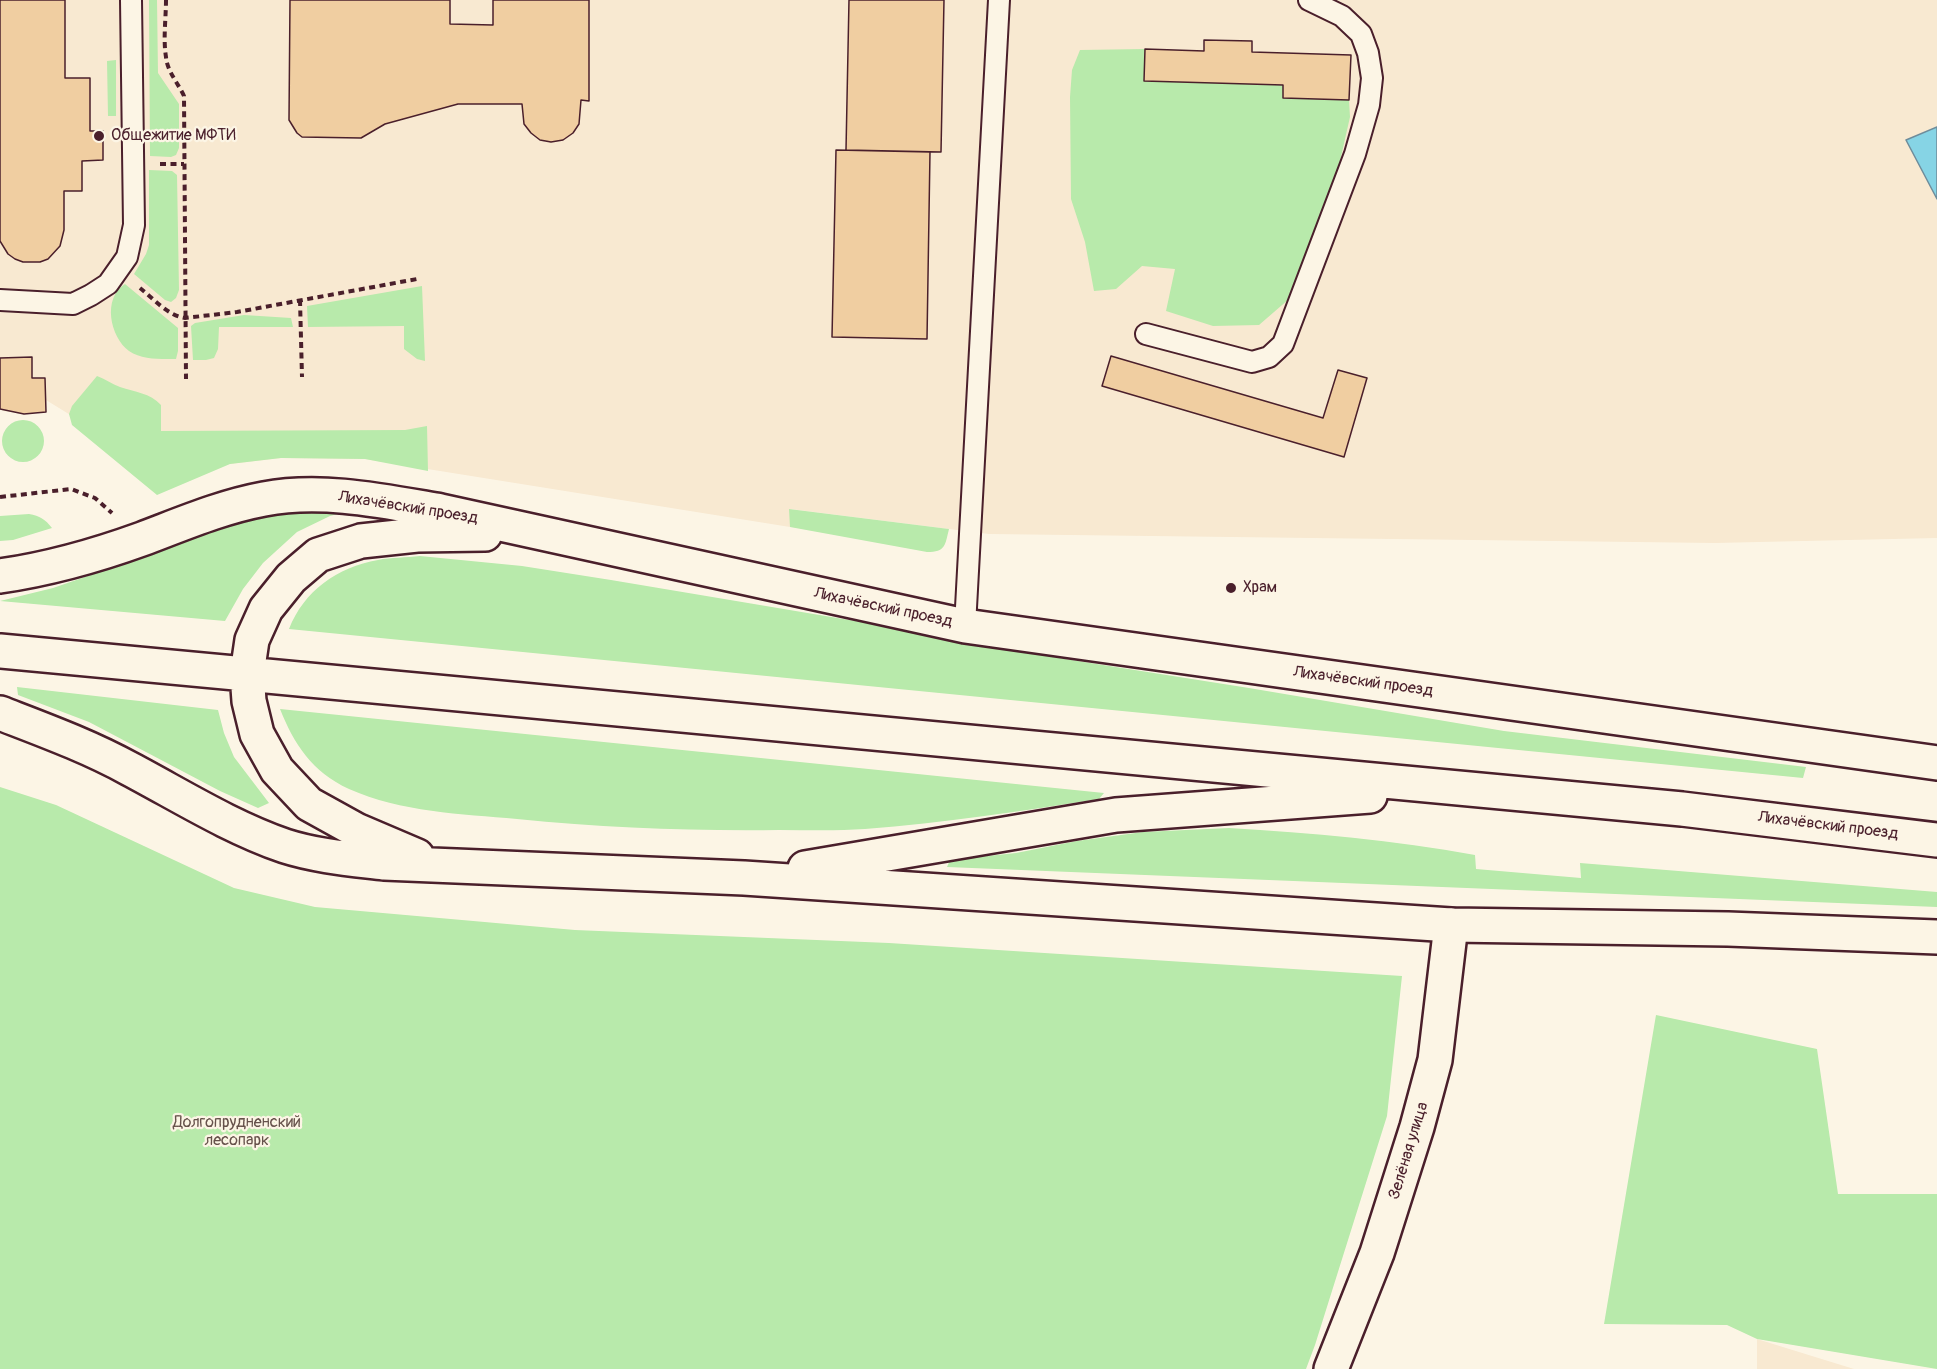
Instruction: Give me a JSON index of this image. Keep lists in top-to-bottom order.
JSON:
{
  "streets": {
    "main road": ["Лихачёвский проезд", "Зелёная улица"]
  },
  "parks": ["Долгопрудненский лесопарк"],
  "places": ["Общежитие МФТИ", "Храм"]
}
